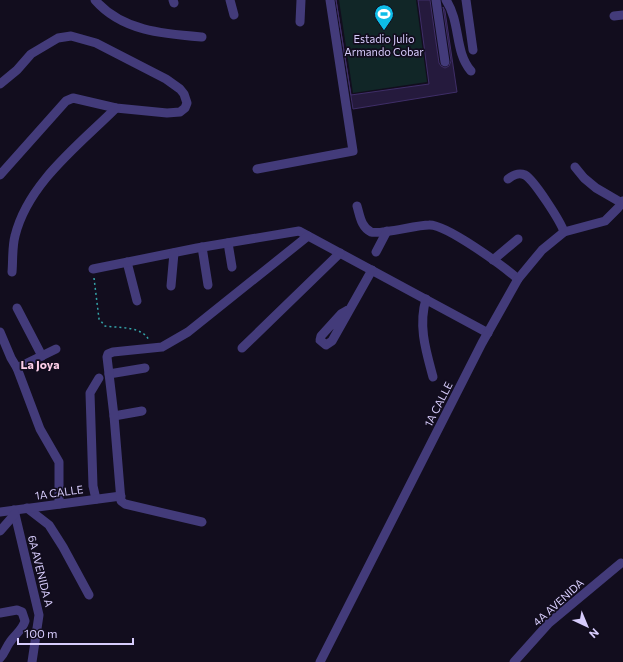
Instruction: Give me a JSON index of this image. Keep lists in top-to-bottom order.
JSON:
{
  "streets": {
    "street": ["1A CALLE", "6A AVENIDA A", "4A AVENIDA"]
  },
  "crossings": [
    ["1A CALLE", "6A AVENIDA A"]
  ],
  "districts": ["La Joya"],
  "places": {
    "sports": ["Estadio Julio Armando Cobar"]
  },
  "scale_bar": "100 m",
  "north": "bottom right"
}
